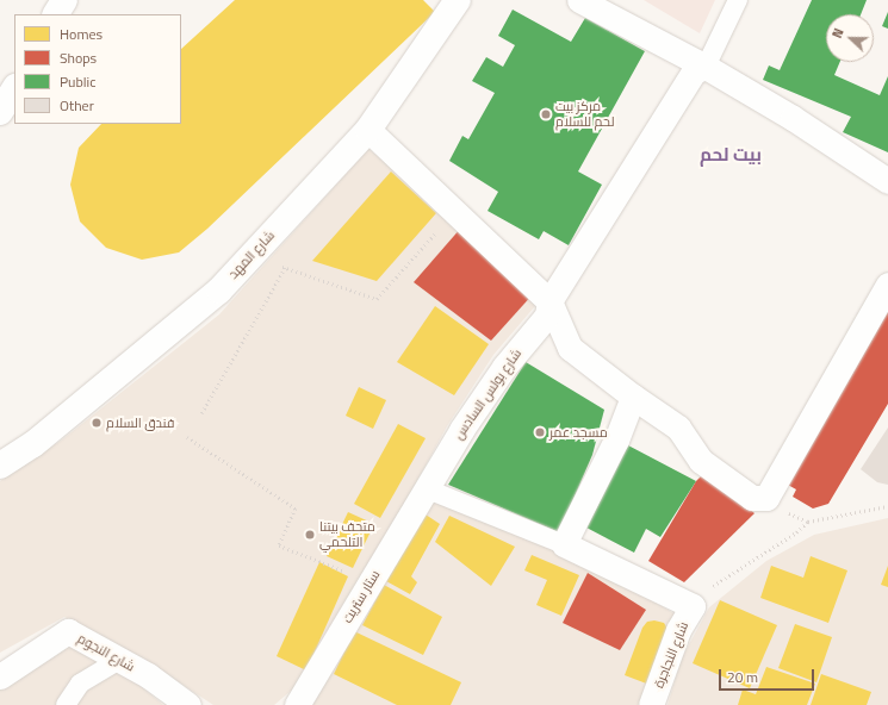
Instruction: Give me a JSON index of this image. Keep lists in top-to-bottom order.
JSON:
{
  "streets": {
    "street": [
      "شارع المهد",
      "شارع بولس السادس",
      "ستار ستريت",
      "شارع النجوم",
      "شارع النجاجرة"
    ]
  },
  "crossings": [
    ["شارع بولس السادس", "ستار ستريت"]
  ],
  "districts": ["بيت لحم"],
  "places": [
    "مركز بيت لحم للسلام",
    "فندق السلام",
    "مسجد عمر",
    "متحف بيتنا التلحمي"
  ],
  "legend": [
    "Homes",
    "Shops",
    "Public",
    "Other"
  ],
  "scale_bar": "20 m",
  "north": "left"
}
